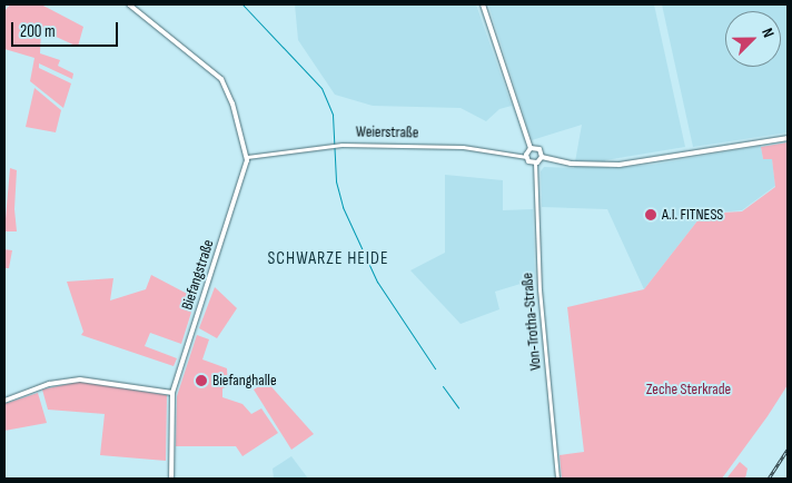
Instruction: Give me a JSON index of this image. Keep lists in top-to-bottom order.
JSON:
{
  "streets": {
    "main road": ["Biefangstraße"],
    "street": ["Weierstraße", "Von-Trotha-Straße"]
  },
  "crossings": [
    ["Weierstraße", "Biefangstraße"],
    ["Weierstraße", "Von-Trotha-Straße"]
  ],
  "districts": ["SCHWARZE HEIDE"],
  "parks": ["Zeche Sterkrade"],
  "places": ["A.I. FITNESS", "Biefanghalle"],
  "scale_bar": "200 m",
  "north": "top right"
}
